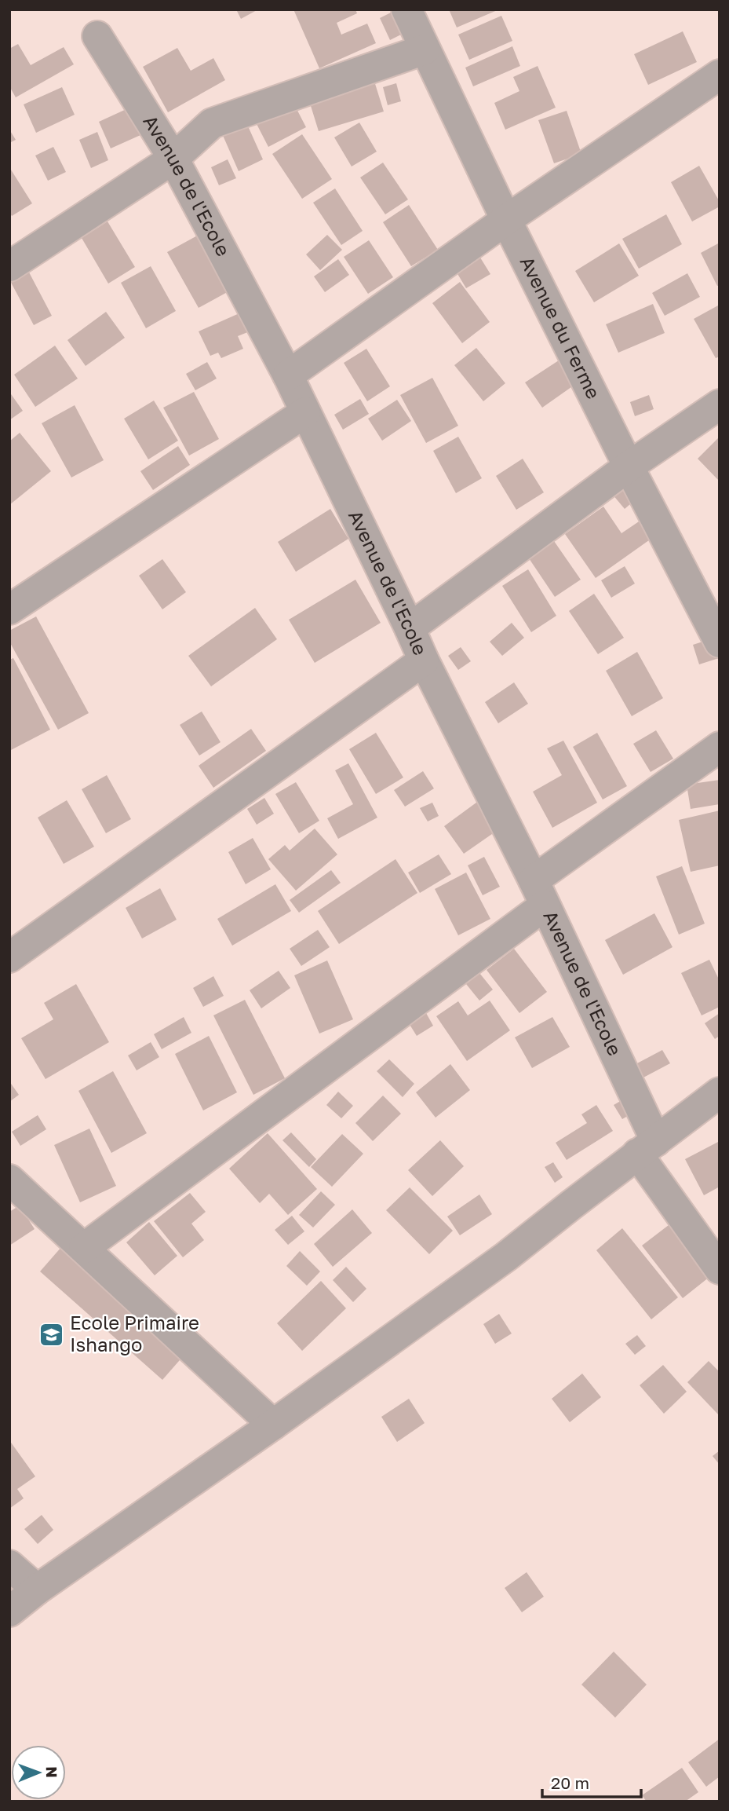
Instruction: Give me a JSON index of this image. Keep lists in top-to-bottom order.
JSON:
{
  "streets": {
    "street": ["Avenue de l'Ecole", "Avenue du Ferme"]
  },
  "places": {
    "school or university": ["Ecole Primaire Ishango"]
  },
  "scale_bar": "20 m",
  "north": "right"
}
